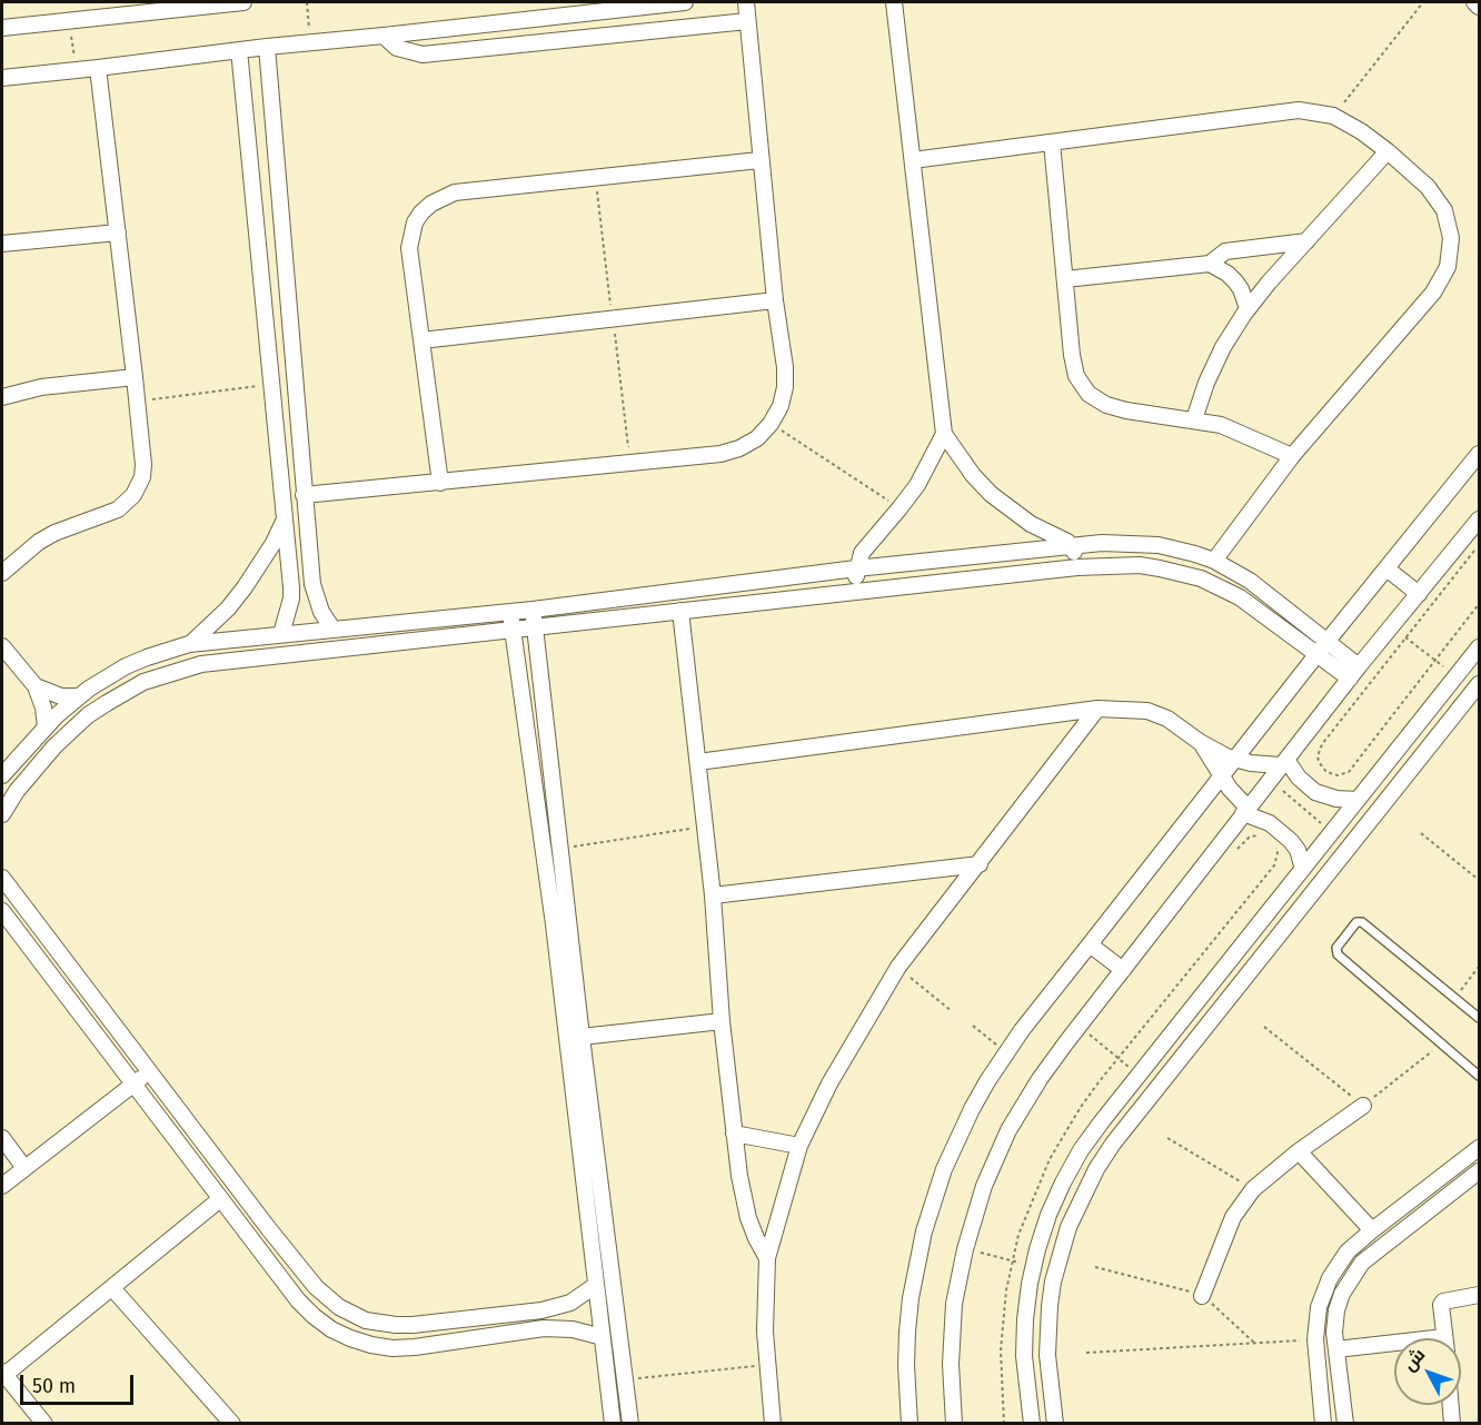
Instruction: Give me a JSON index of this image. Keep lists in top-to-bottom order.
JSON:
{
  "scale_bar": "50 m",
  "north": "top left"
}
